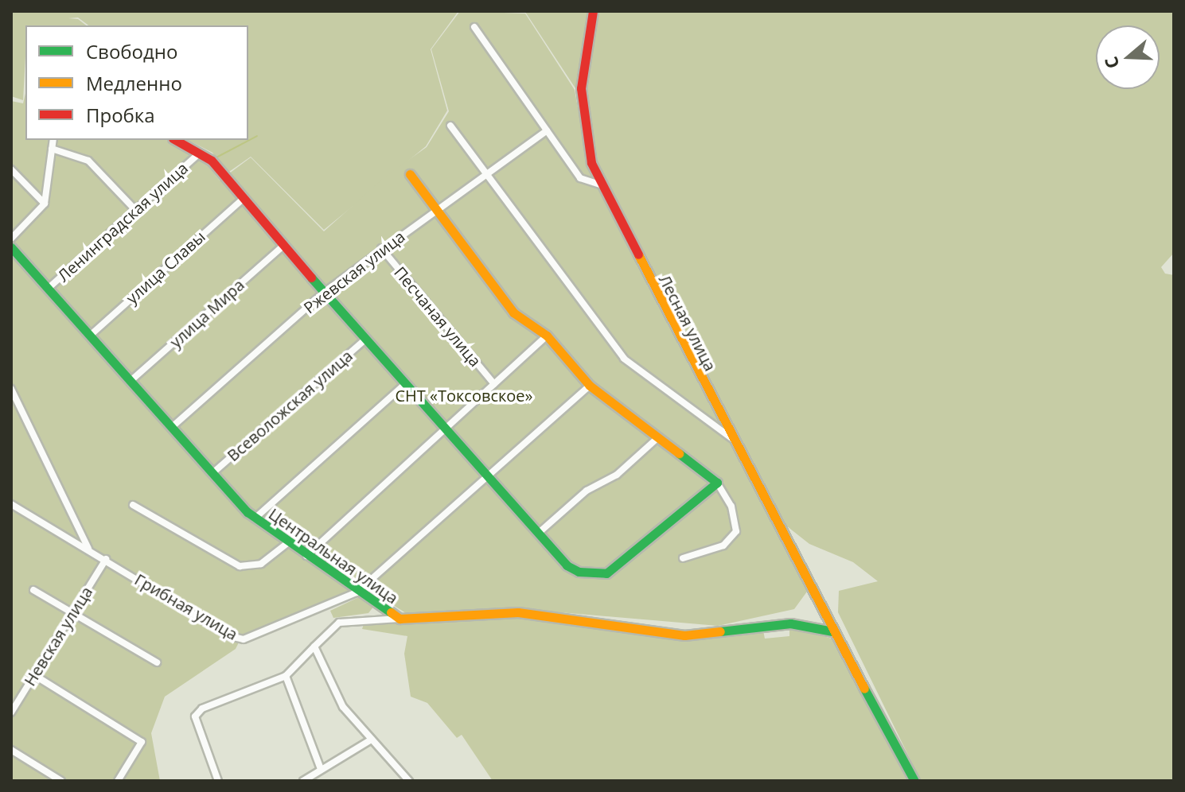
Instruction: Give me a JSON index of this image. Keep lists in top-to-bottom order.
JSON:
{
  "streets": {
    "street": [
      "Ленинградская улица",
      "улица Славы",
      "Ржевская улица",
      "улица Мира",
      "Песчаная улица",
      "Лесная улица",
      "Всеволожская улица",
      "Центральная улица",
      "Грибная улица",
      "Невская улица"
    ]
  },
  "crossings": [
    ["Ленинградская улица", "Центральная улица"],
    ["улица Славы", "Центральная улица"],
    ["Ржевская улица", "Песчаная улица"],
    ["Ржевская улица", "Центральная улица"],
    ["улица Мира", "Центральная улица"],
    ["Лесная улица", "Центральная улица"],
    ["Всеволожская улица", "Центральная улица"],
    ["Центральная улица", "Грибная улица"],
    ["Грибная улица", "Невская улица"]
  ],
  "parks": ["СНТ «Токсовское»"],
  "legend": ["Свободно", "Медленно", "Пробка"],
  "north": "left"
}
